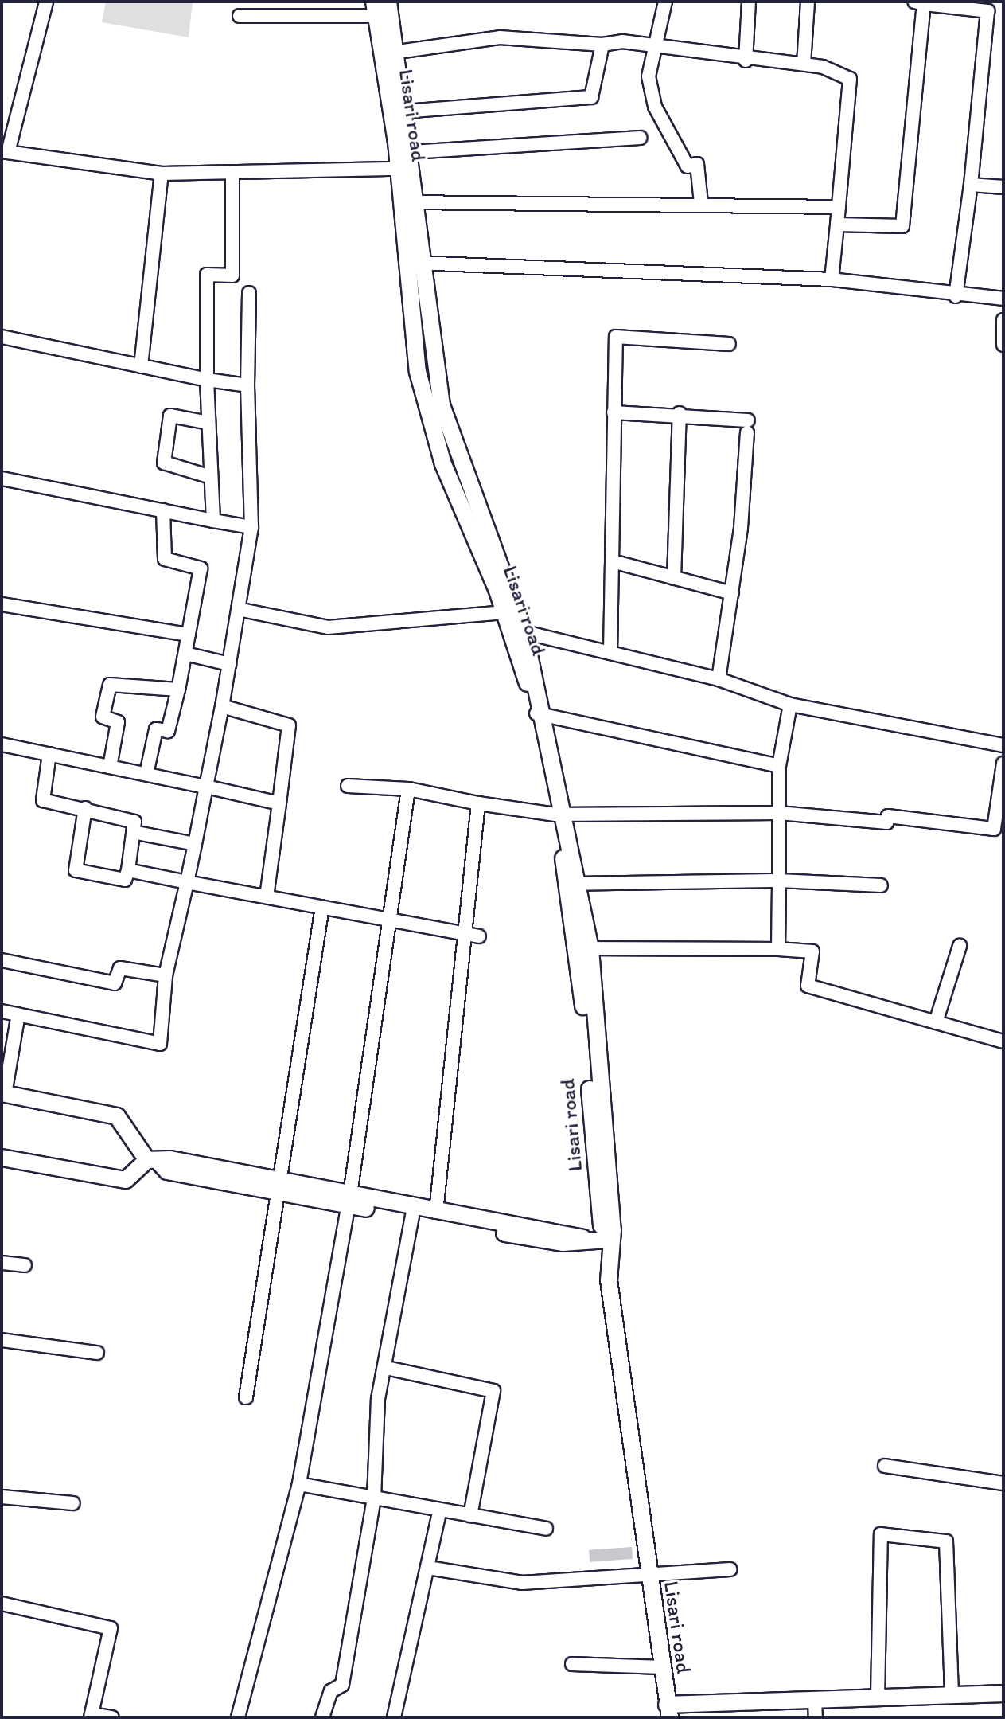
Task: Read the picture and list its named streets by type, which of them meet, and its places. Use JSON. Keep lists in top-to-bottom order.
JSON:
{
  "streets": {
    "street": ["Lisari road"]
  }
}
